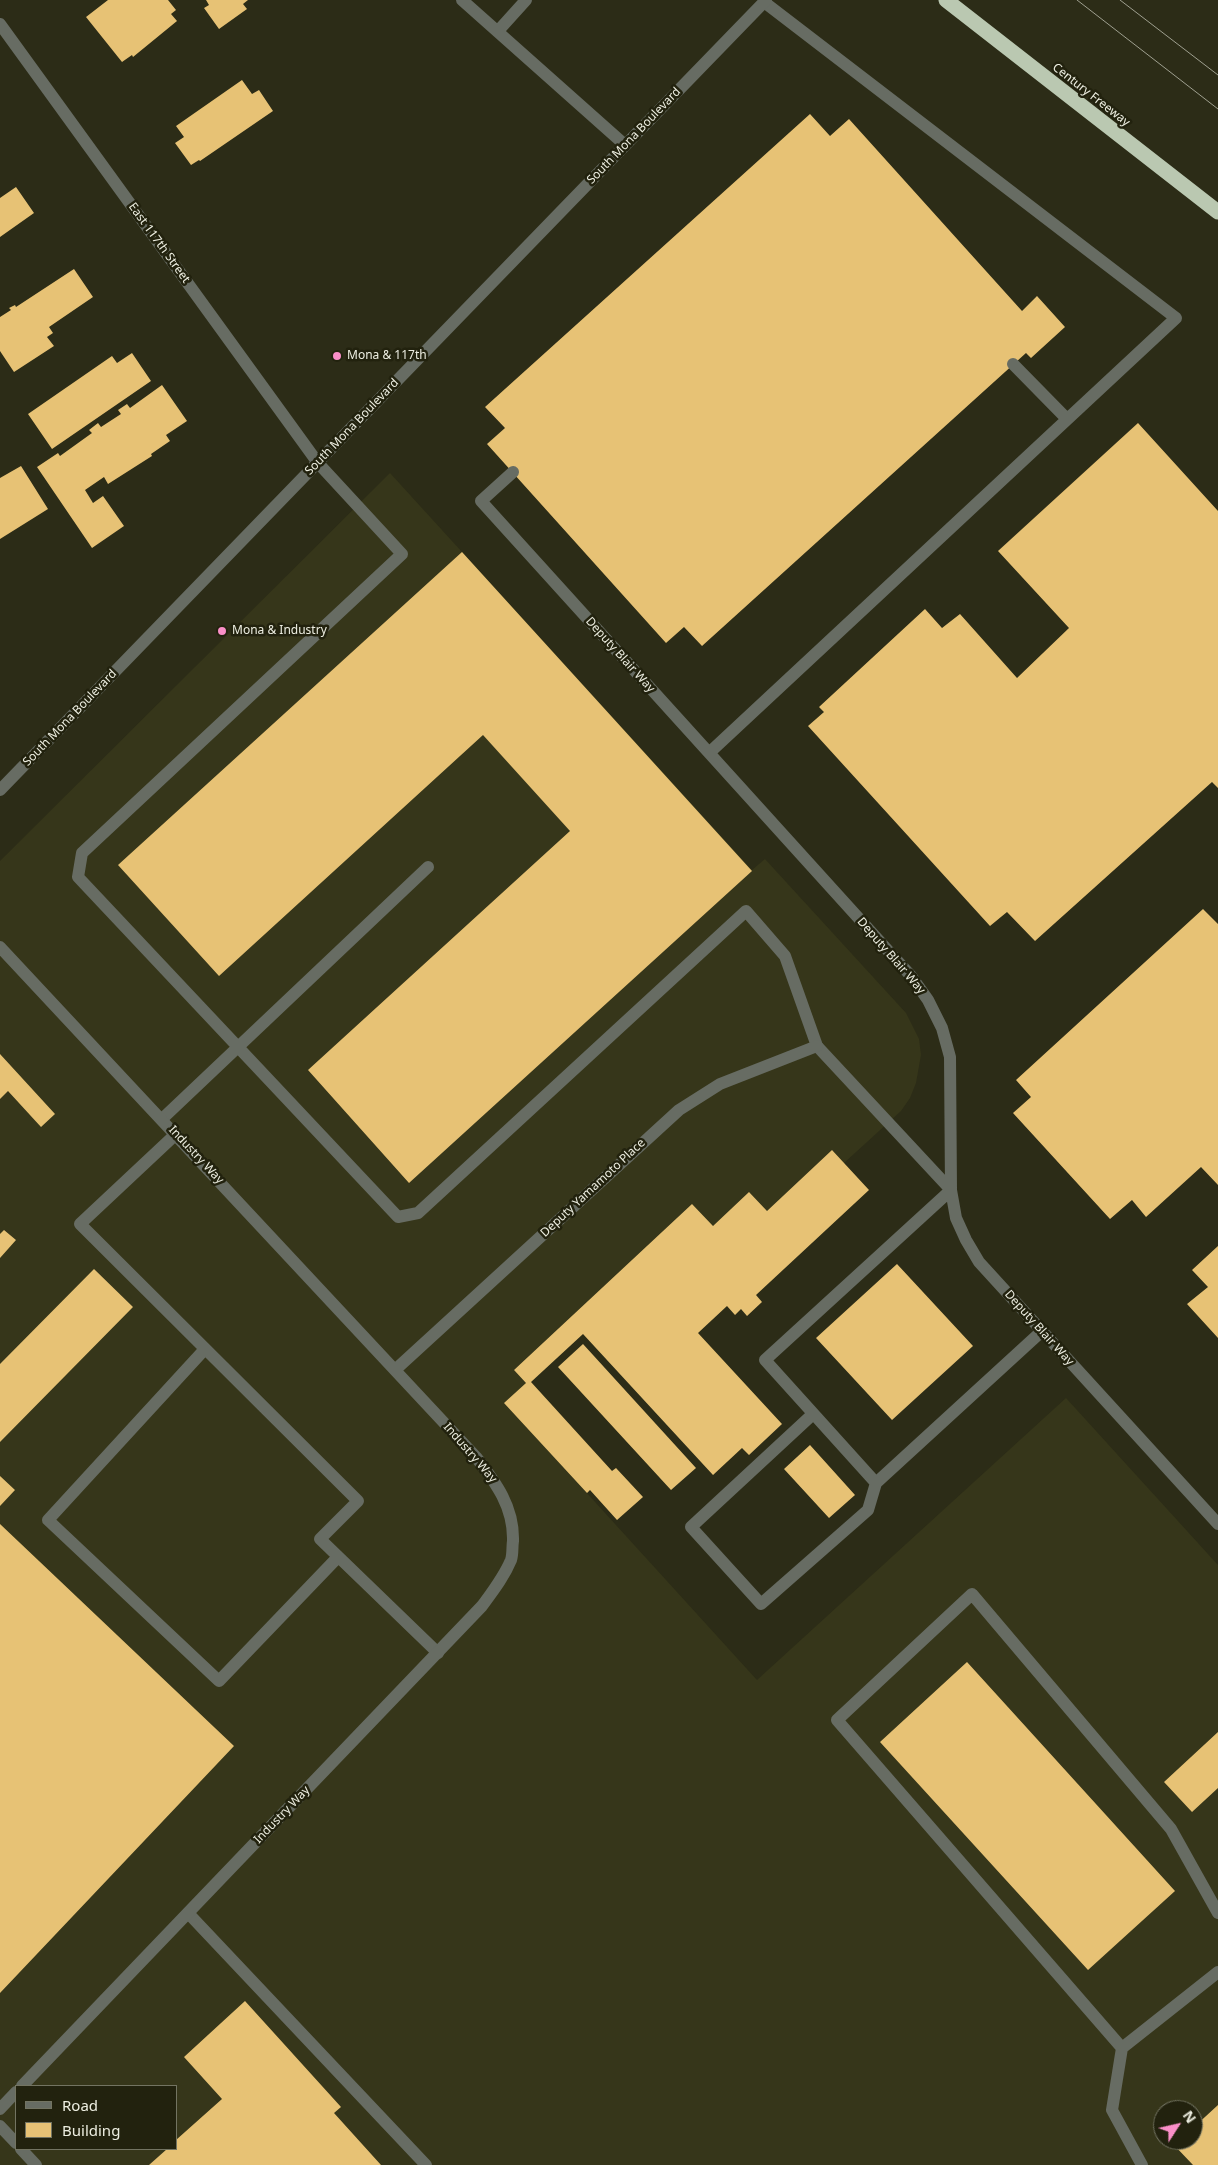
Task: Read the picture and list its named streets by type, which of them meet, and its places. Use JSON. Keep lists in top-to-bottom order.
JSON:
{
  "streets": {
    "highway": ["Century Freeway"],
    "street": [
      "South Mona Boulevard",
      "East 117th Street",
      "Deputy Blair Way",
      "Industry Way",
      "Deputy Yamamoto Place"
    ]
  },
  "crossings": [
    ["South Mona Boulevard", "East 117th Street"],
    ["Industry Way", "Deputy Yamamoto Place"]
  ],
  "places": ["Mona & 117th", "Mona & Industry"],
  "legend": ["Road", "Building"],
  "north": "top right"
}
